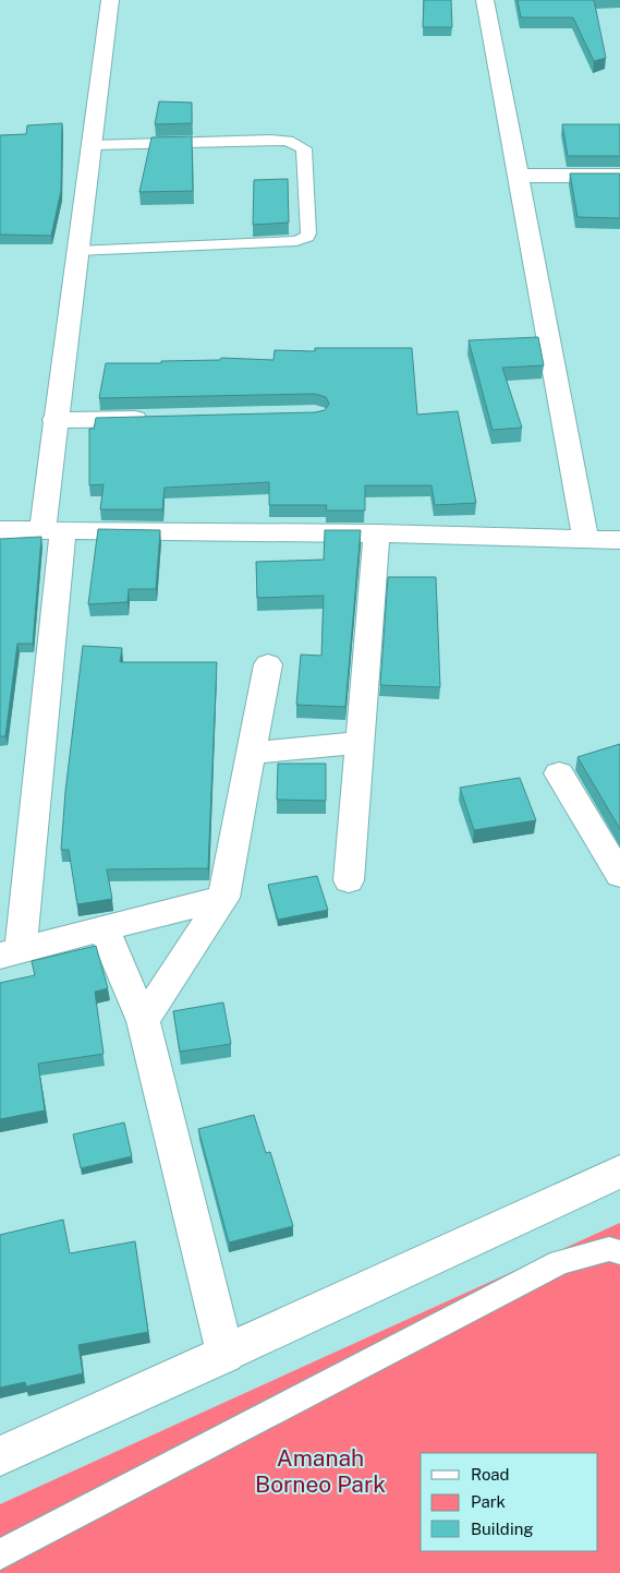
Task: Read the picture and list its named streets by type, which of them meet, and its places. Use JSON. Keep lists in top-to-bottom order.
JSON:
{
  "parks": ["Amanah Borneo Park"],
  "legend": ["Road", "Park", "Building"]
}
